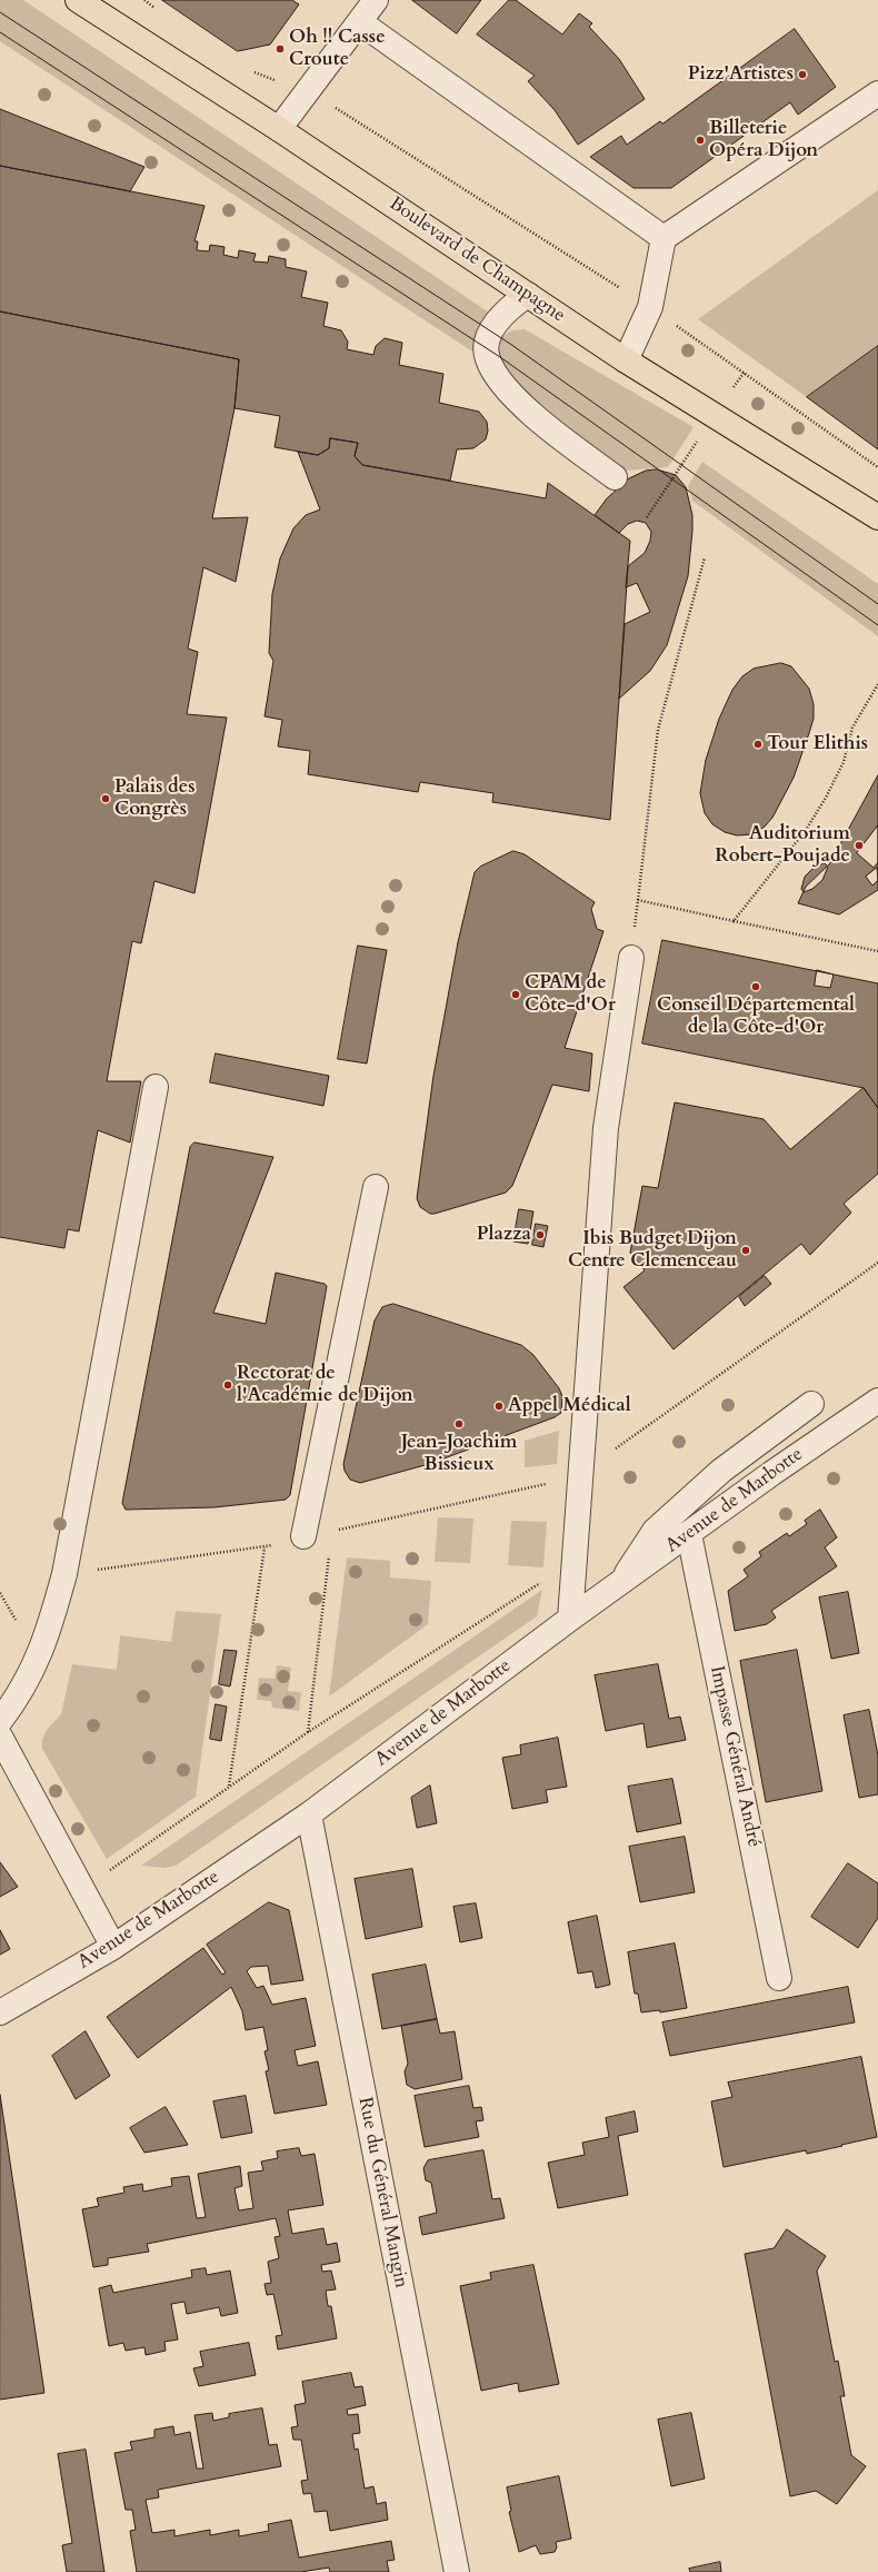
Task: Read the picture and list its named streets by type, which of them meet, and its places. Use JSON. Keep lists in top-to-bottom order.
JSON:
{
  "streets": {
    "main road": ["Boulevard de Champagne"],
    "street": ["Avenue de Marbotte", "Impasse Général André", "Rue du Général Mangin"]
  },
  "crossings": [
    ["Avenue de Marbotte", "Impasse Général André"],
    ["Avenue de Marbotte", "Rue du Général Mangin"]
  ],
  "places": [
    "Oh !! Casse Croute",
    "Pizz'Artistes",
    "Billeterie Opéra Dijon",
    "Tour Elithis",
    "Palais des Congrès",
    "Auditorium Robert-Poujade",
    "Conseil Départemental de la Côte-d'Or",
    "CPAM de Côte-d'Or",
    "Plazza",
    "Ibis Budget Dijon Centre Clemenceau",
    "Rectorat de l'Académie de Dijon",
    "Appel Médical",
    "Jean-Joachim Bissieux"
  ]
}
